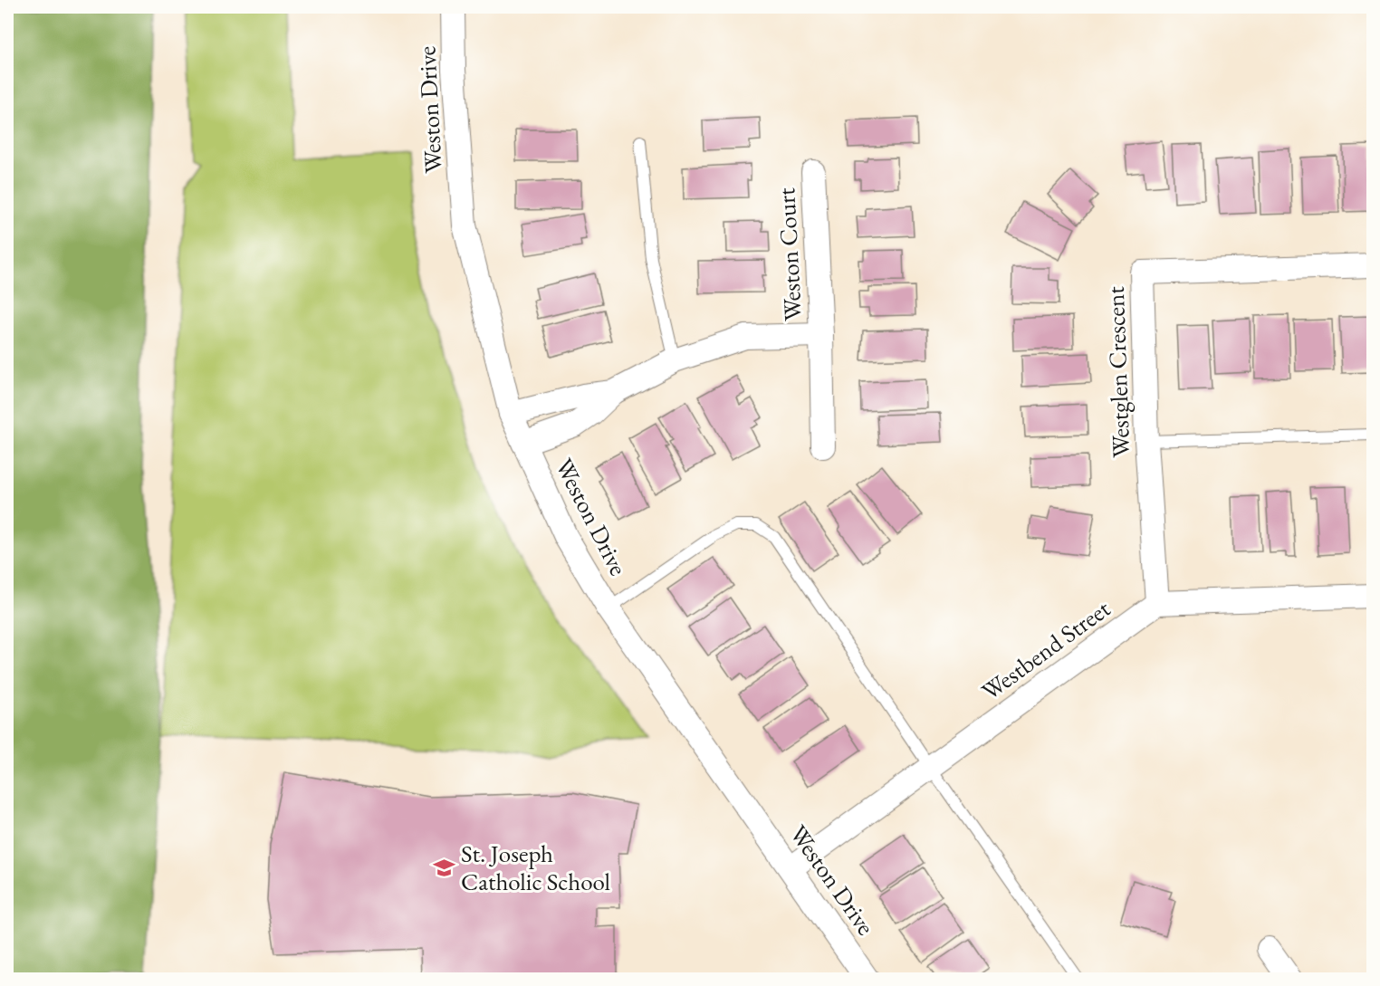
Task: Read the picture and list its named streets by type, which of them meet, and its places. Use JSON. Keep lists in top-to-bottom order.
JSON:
{
  "streets": {
    "street": [
      "Weston Drive",
      "Weston Court",
      "Westglen Crescent",
      "Westbend Street"
    ]
  },
  "crossings": [
    ["Weston Drive", "Weston Court"],
    ["Weston Drive", "Westbend Street"],
    ["Westglen Crescent", "Westbend Street"]
  ],
  "places": {
    "school or university": ["St. Joseph Catholic School"]
  }
}
